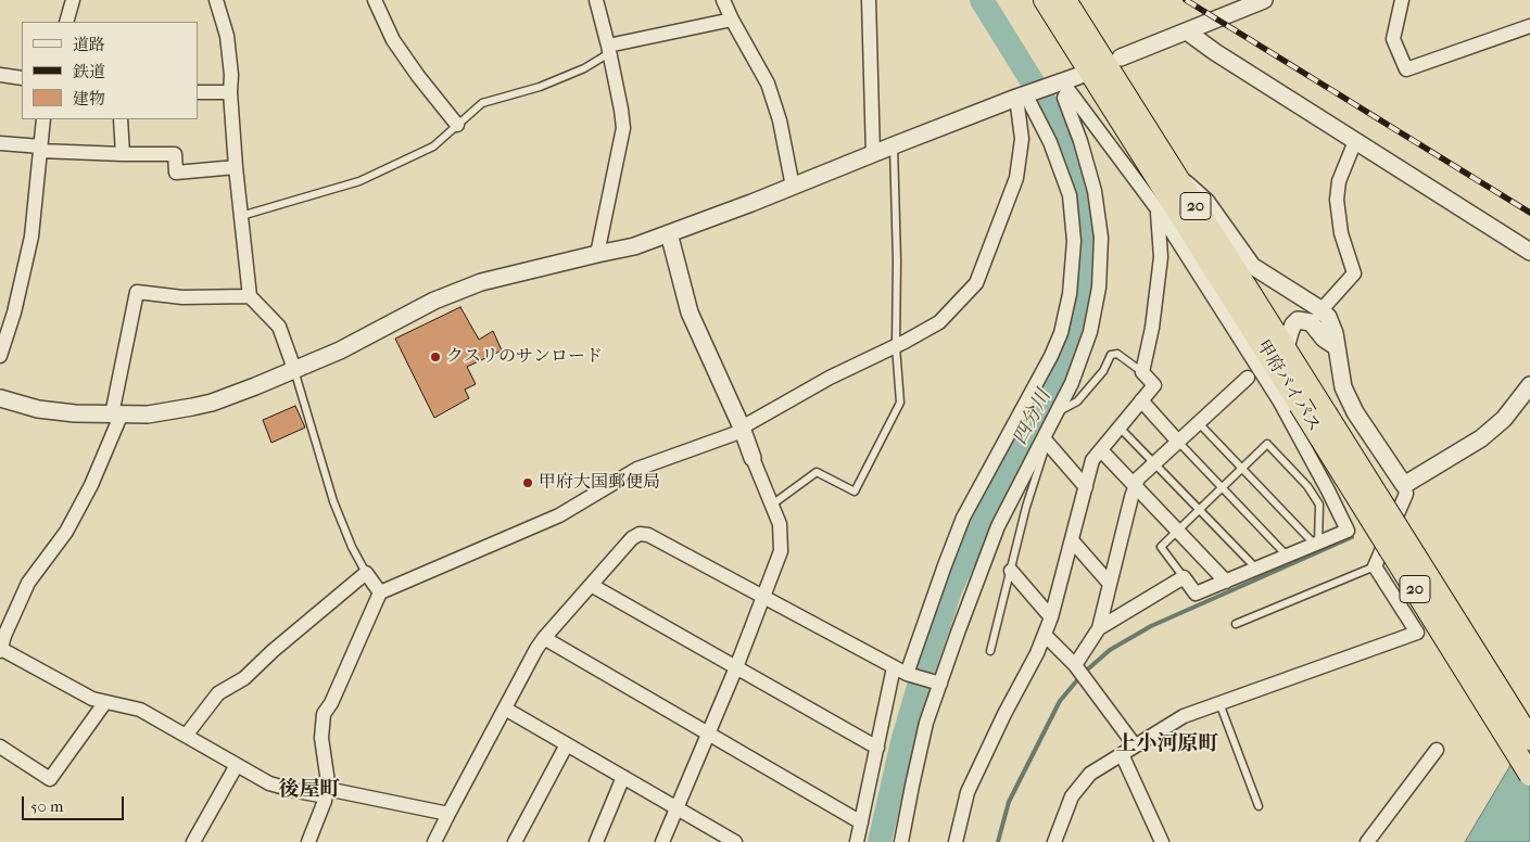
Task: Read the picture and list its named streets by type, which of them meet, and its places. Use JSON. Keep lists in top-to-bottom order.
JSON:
{
  "streets": {
    "highway": ["20", "甲府バイパス"]
  },
  "districts": ["上小河原町", "後屋町"],
  "water": ["四分川"],
  "places": ["クスリのサンロード", "甲府大国郵便局"],
  "legend": ["道路", "鉄道", "建物"],
  "scale_bar": "50 m"
}
